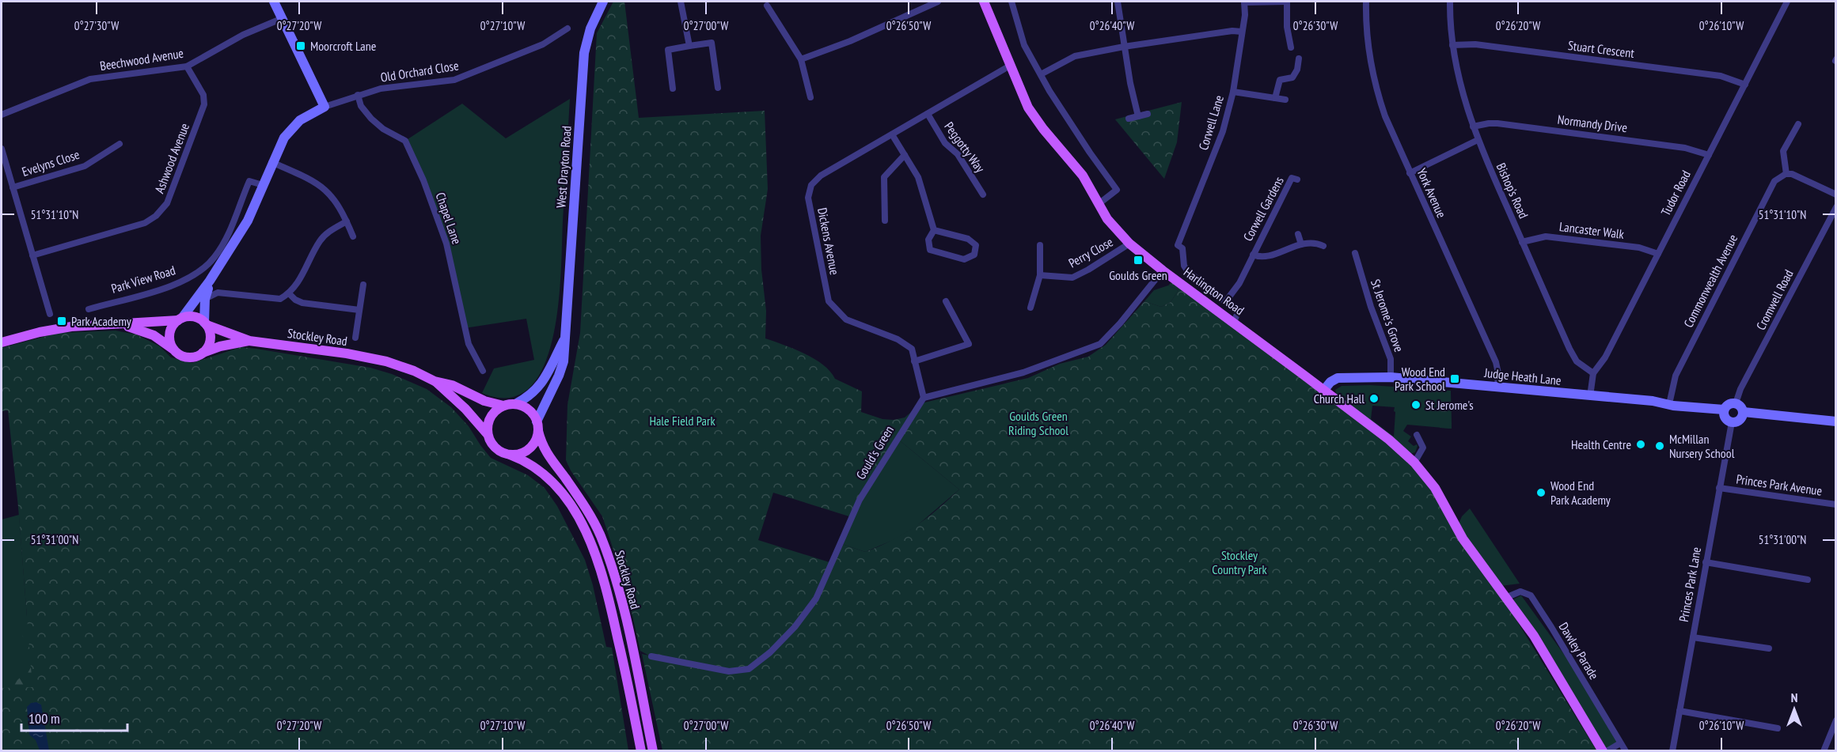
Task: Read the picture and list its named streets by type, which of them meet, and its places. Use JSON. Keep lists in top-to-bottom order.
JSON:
{
  "streets": {
    "main road": ["Harlington Road", "Stockley Road"],
    "street": [
      "Stuart Crescent",
      "Beechwood Avenue",
      "Old Orchard Close",
      "Corwell Lane",
      "Normandy Drive",
      "Peggotty Way",
      "Ashwood Avenue",
      "Evelyns Close",
      "West Drayton Road",
      "Bishop's Road",
      "York Avenue",
      "Tudor Road",
      "Corwell Gardens",
      "Chapel Lane",
      "Lancaster Walk",
      "Dickens Avenue",
      "Perry Close",
      "Park View Road",
      "Commonwealth Avenue",
      "Cromwell Road",
      "St Jerome's Grove",
      "Judge Heath Lane",
      "Gould's Green",
      "Princes Park Avenue",
      "Princes Park Lane",
      "Dawley Parade"
    ]
  },
  "crossings": [
    ["Stuart Crescent", "Bishop's Road"],
    ["Stuart Crescent", "Tudor Road"],
    ["Beechwood Avenue", "Ashwood Avenue"],
    ["Old Orchard Close", "Chapel Lane"],
    ["Corwell Lane", "Corwell Gardens"],
    ["Normandy Drive", "Bishop's Road"],
    ["Normandy Drive", "Tudor Road"],
    ["Peggotty Way", "Dickens Avenue"],
    ["West Drayton Road", "Stockley Road"],
    ["Bishop's Road", "Tudor Road"],
    ["Bishop's Road", "Lancaster Walk"],
    ["York Avenue", "Judge Heath Lane"],
    ["Tudor Road", "Lancaster Walk"],
    ["Tudor Road", "Judge Heath Lane"],
    ["Dickens Avenue", "Harlington Road"],
    ["Dickens Avenue", "Gould's Green"],
    ["Perry Close", "Harlington Road"],
    ["Commonwealth Avenue", "Judge Heath Lane"],
    ["Harlington Road", "Judge Heath Lane"],
    ["Harlington Road", "Dawley Parade"],
    ["Cromwell Road", "Judge Heath Lane"],
    ["Cromwell Road", "Princes Park Lane"],
    ["St Jerome's Grove", "Judge Heath Lane"],
    ["Judge Heath Lane", "Princes Park Lane"],
    ["Princes Park Avenue", "Princes Park Lane"]
  ],
  "parks": ["Goulds Green Riding School", "Hale Field Park", "Stockley Country Park"],
  "places": {
    "transit": [
      "Moorcroft Lane",
      "Goulds Green",
      "Park Academy",
      "Wood End Park School"
    ],
    "other": [
      "Church Hall",
      "St Jerome's",
      "Health Centre",
      "McMillan Nursery School",
      "Wood End Park Academy"
    ]
  },
  "scale_bar": "100 m",
  "north": "top",
  "coordinates": [
    "0°27'30\"W",
    "0°27'20\"W",
    "0°27'10\"W",
    "0°27'00\"W",
    "0°26'50\"W",
    "0°26'40\"W",
    "0°26'30\"W",
    "0°26'20\"W",
    "0°26'10\"W",
    "51°31'10\"N",
    "51°31'00\"N"
  ]
}
